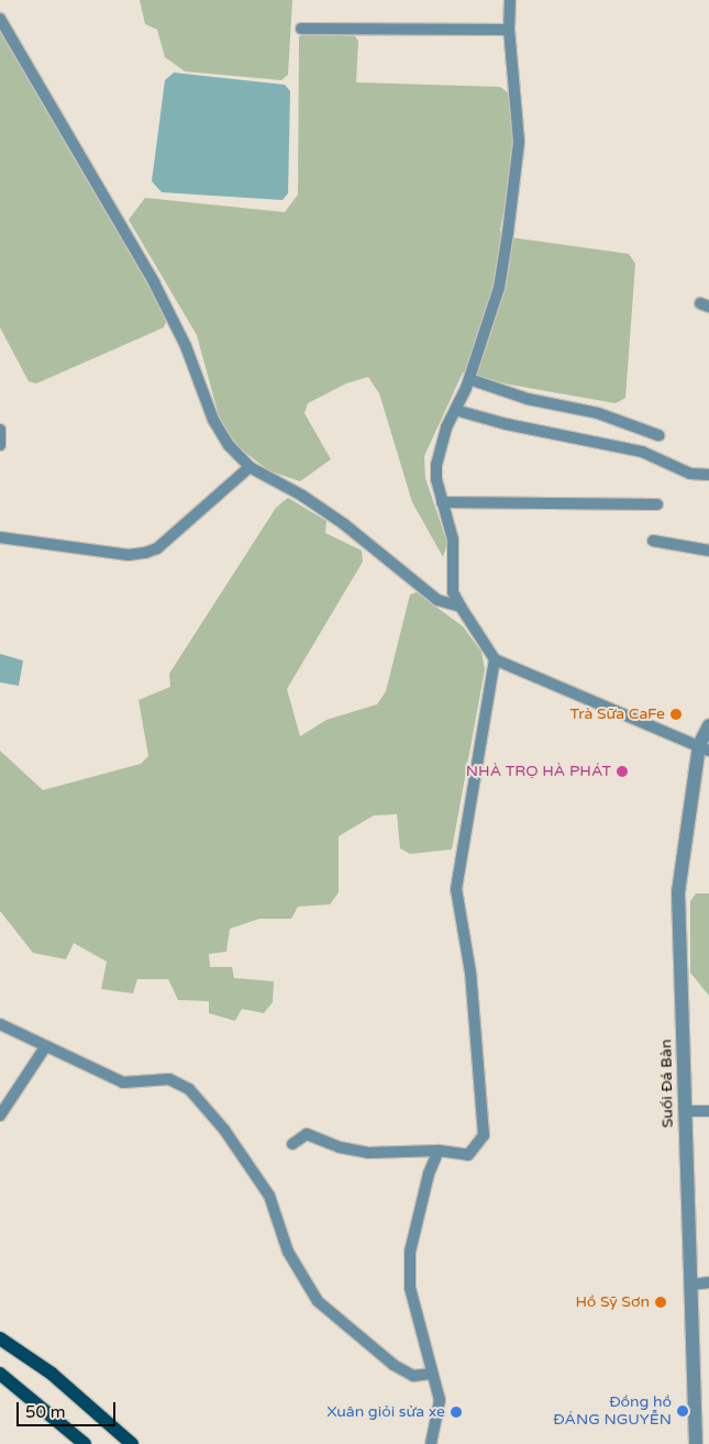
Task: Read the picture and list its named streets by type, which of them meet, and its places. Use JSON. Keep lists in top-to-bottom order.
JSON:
{
  "streets": {
    "street": ["Suối Đá Bàn"]
  },
  "places": [
    "Trà Sữa CaFe",
    "NHÀ TRỌ HÀ PHÁT",
    "Hồ Sỹ Sơn",
    "Đồng hồ ĐÁNG NGUYỄN",
    "Xuân giỏi sửa xe"
  ],
  "scale_bar": "50 m"
}
